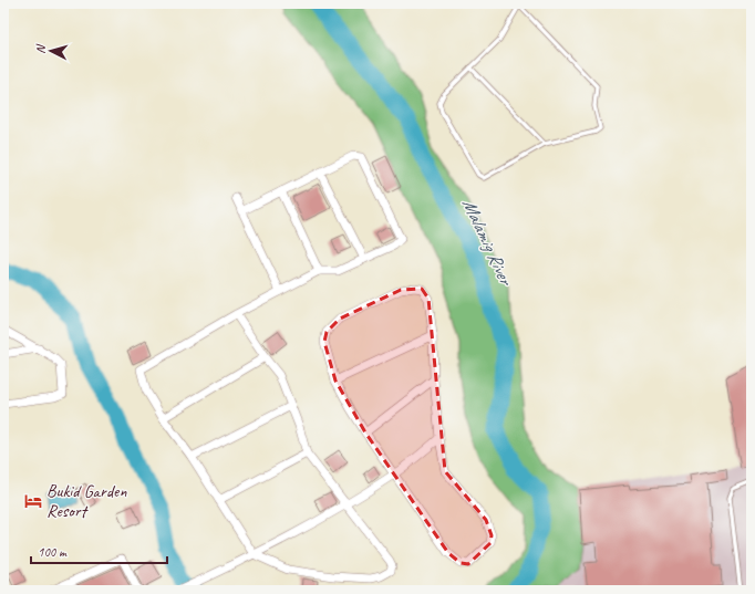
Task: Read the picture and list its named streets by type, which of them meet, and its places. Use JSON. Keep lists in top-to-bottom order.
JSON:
{
  "water": ["Malamig River"],
  "places": {
    "hotel": ["Bukid Garden Resort"]
  },
  "scale_bar": "100 m",
  "north": "left"
}
